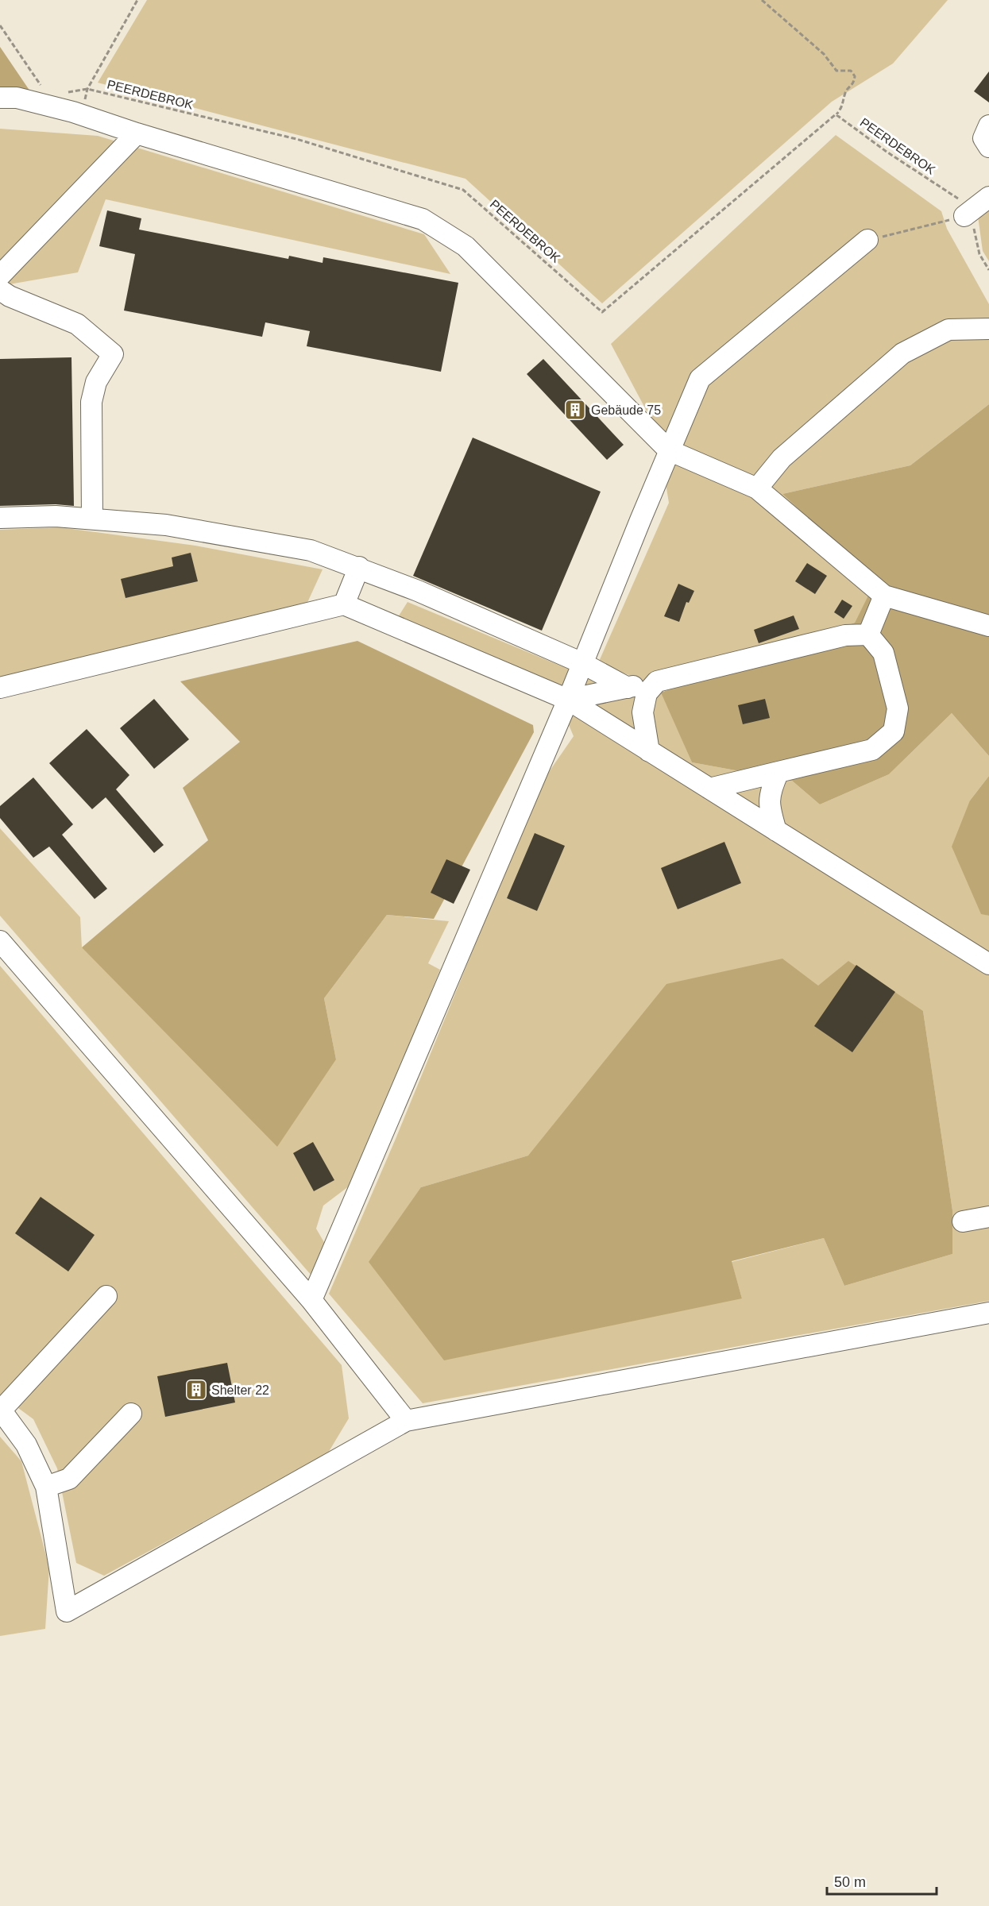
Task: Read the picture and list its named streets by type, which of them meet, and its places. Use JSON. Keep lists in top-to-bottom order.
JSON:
{
  "streets": {
    "path": ["PEERDEBROK"]
  },
  "places": {
    "building": ["Gebäude 75", "Shelter 22"]
  },
  "scale_bar": "50 m"
}
